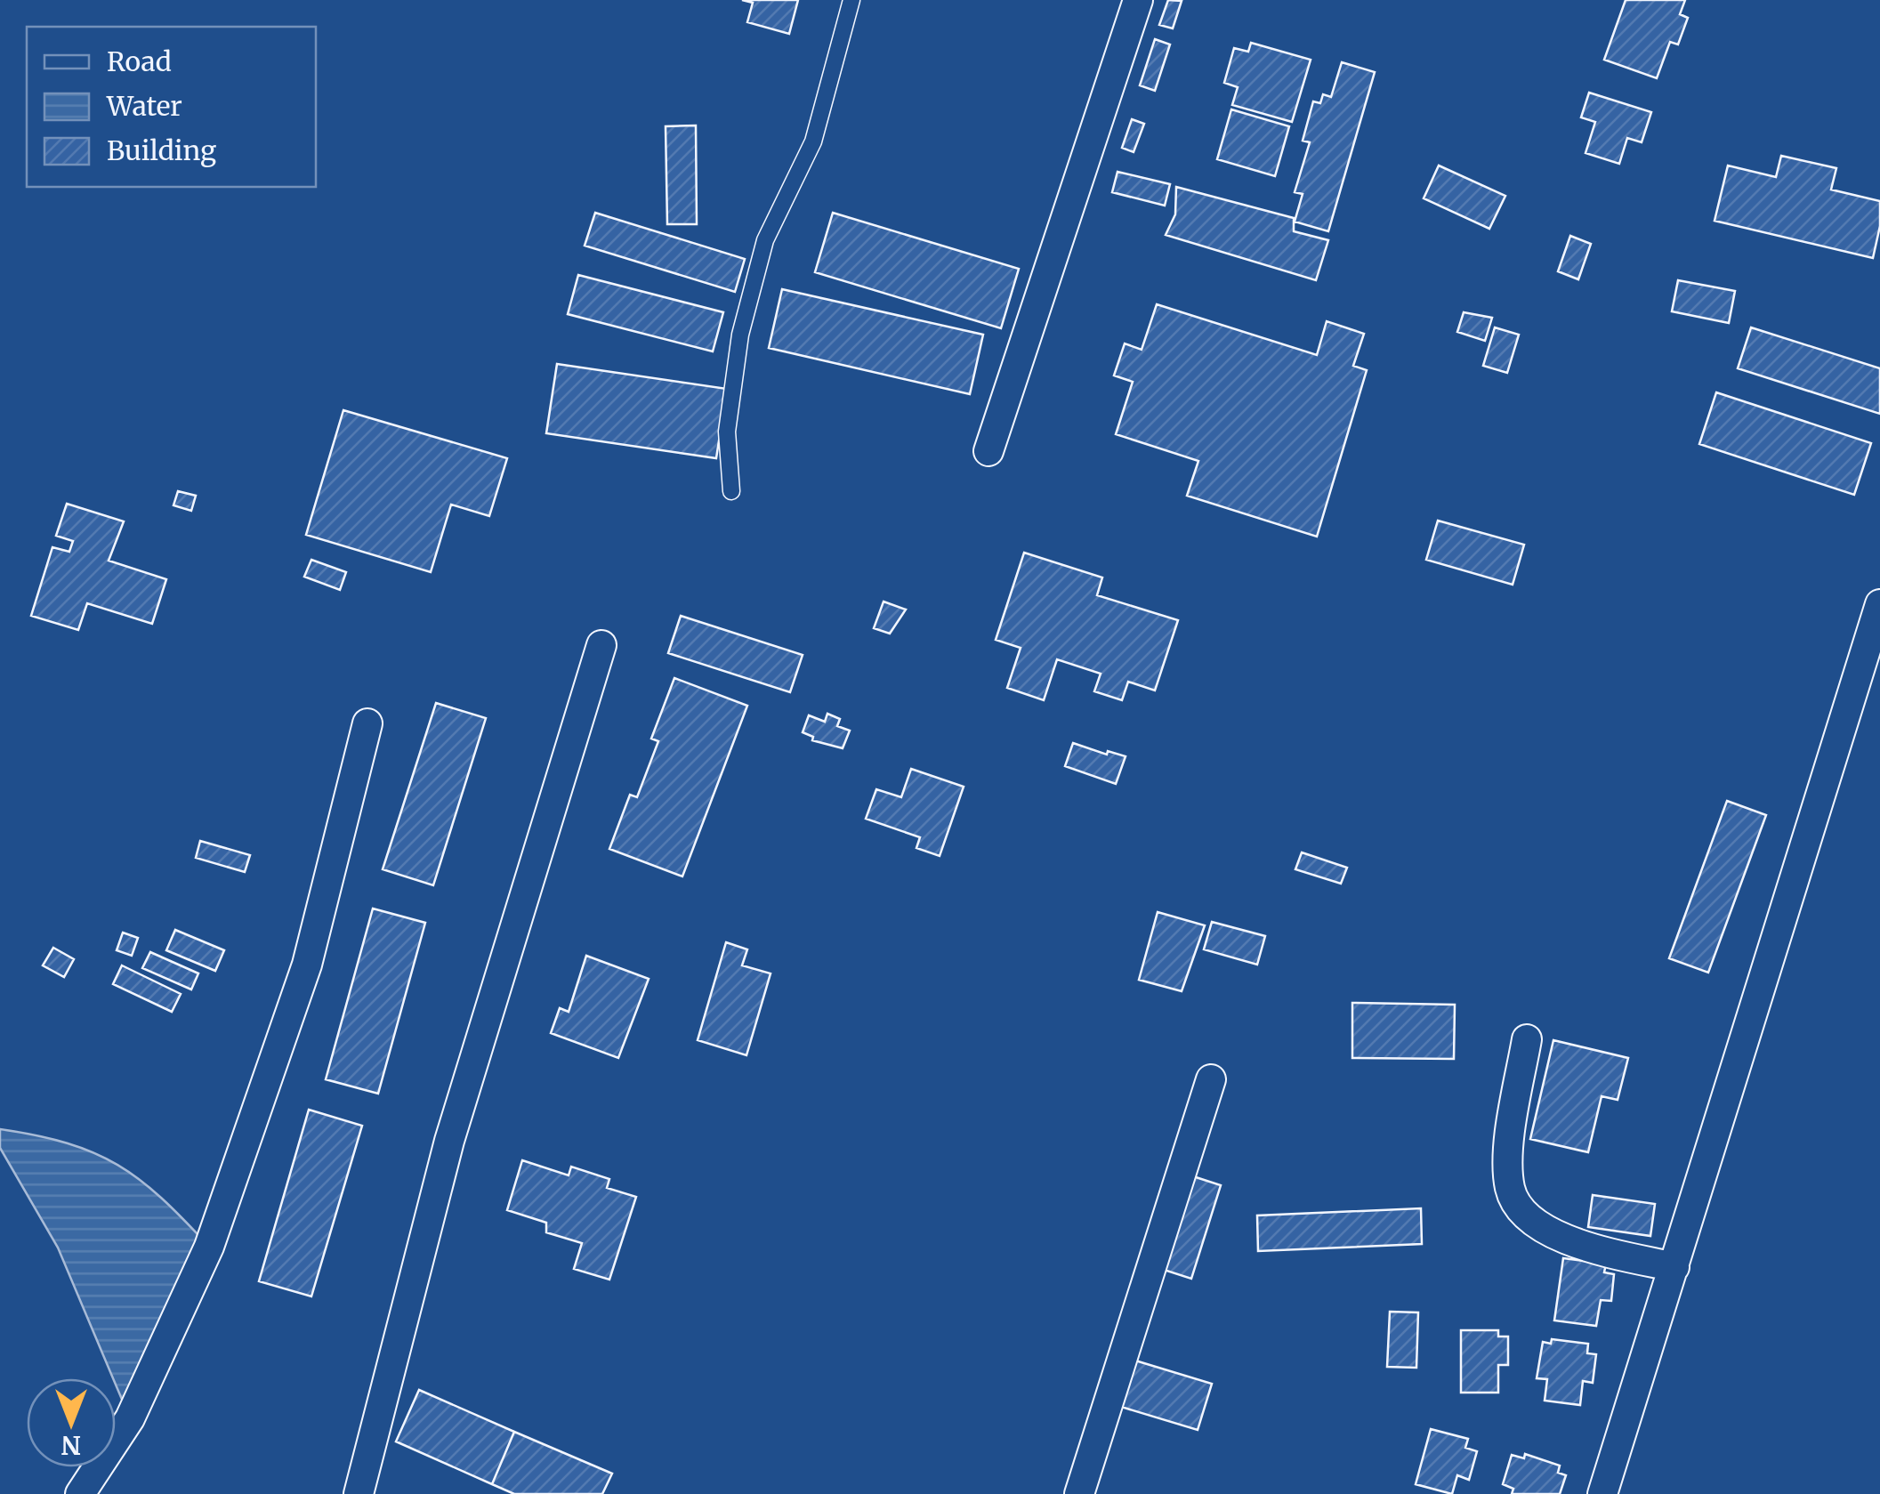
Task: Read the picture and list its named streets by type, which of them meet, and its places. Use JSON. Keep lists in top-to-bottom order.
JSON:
{
  "legend": ["Road", "Water", "Building"],
  "north": "bottom"
}
